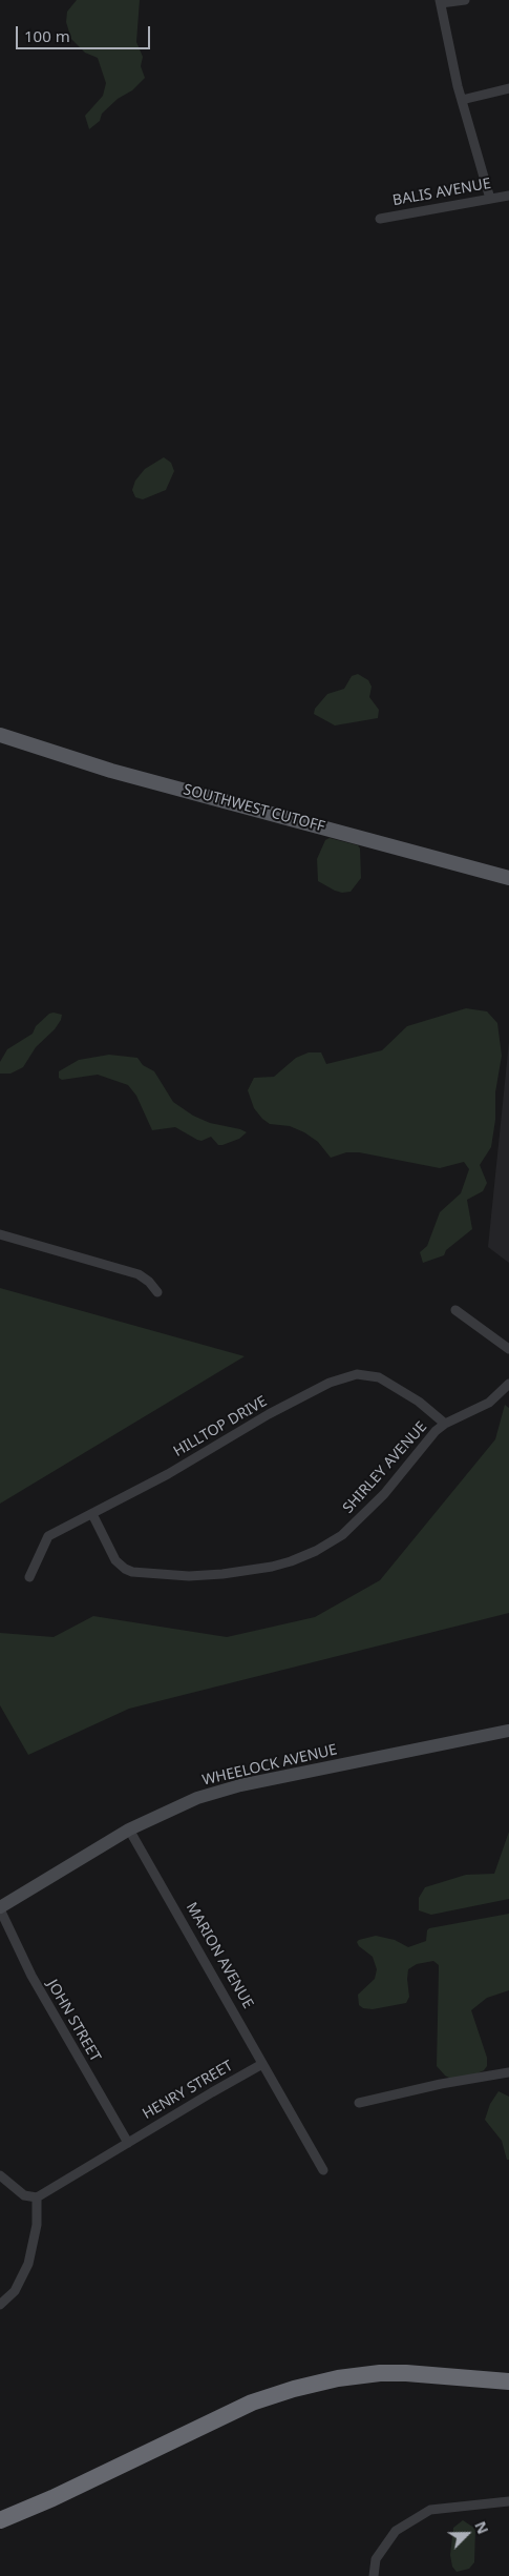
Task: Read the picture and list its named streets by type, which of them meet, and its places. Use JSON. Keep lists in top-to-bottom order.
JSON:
{
  "streets": {
    "main road": ["SOUTHWEST CUTOFF"],
    "street": [
      "BALIS AVENUE",
      "HILLTOP DRIVE",
      "SHIRLEY AVENUE",
      "WHEELOCK AVENUE",
      "MARION AVENUE",
      "JOHN STREET",
      "HENRY STREET"
    ]
  },
  "crossings": [
    ["HILLTOP DRIVE", "SHIRLEY AVENUE"],
    ["WHEELOCK AVENUE", "MARION AVENUE"],
    ["WHEELOCK AVENUE", "JOHN STREET"],
    ["MARION AVENUE", "HENRY STREET"],
    ["JOHN STREET", "HENRY STREET"]
  ],
  "scale_bar": "100 m",
  "north": "top right"
}
